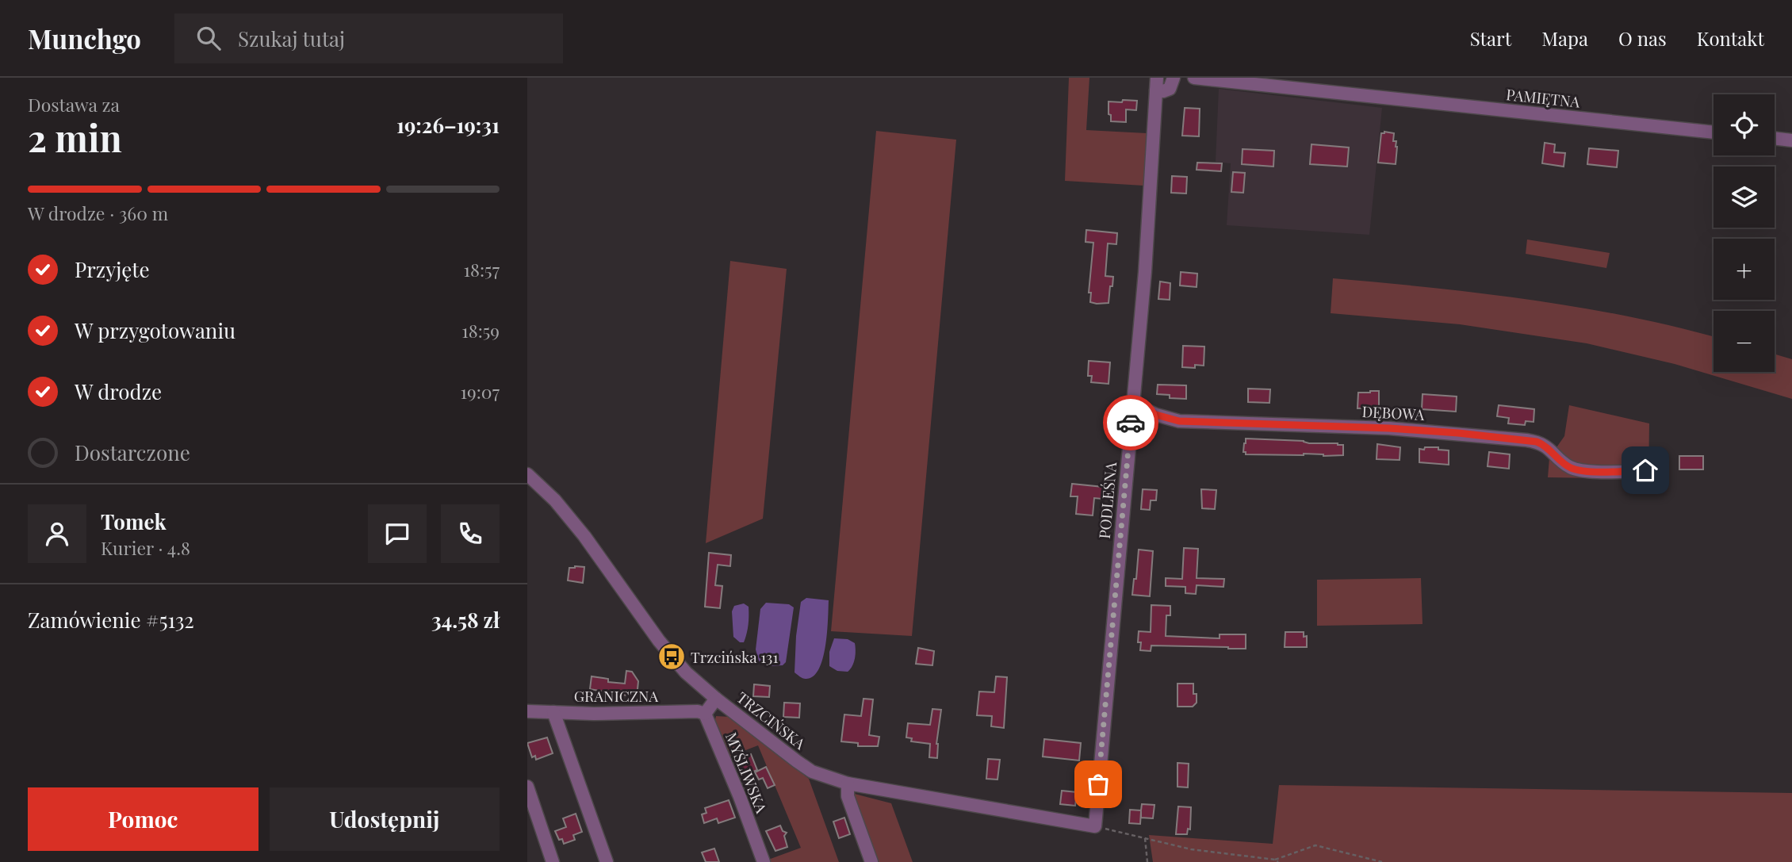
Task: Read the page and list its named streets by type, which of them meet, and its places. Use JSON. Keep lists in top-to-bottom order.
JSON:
{
  "streets": {
    "street": [
      "PAMIĘTNA",
      "DĘBOWA",
      "PODLEŚNA",
      "GRANICZNA",
      "TRZCIŃSKA",
      "MYŚLIWSKA"
    ]
  },
  "crossings": [
    ["DĘBOWA", "PODLEŚNA"],
    ["PODLEŚNA", "TRZCIŃSKA"],
    ["GRANICZNA", "MYŚLIWSKA"]
  ],
  "places": {
    "bus stop": ["Trzcińska 131"]
  },
  "page": {
    "header": "Munchgo",
    "search": "Szukaj tutaj",
    "nav": [
      "Start",
      "Mapa",
      "O nas",
      "Kontakt"
    ],
    "heading": ["2 min", "Dostawa za", "19:26–19:31"],
    "panel": [
      "Tomek",
      "Kurier · 4.8",
      "Zamówienie #5132",
      "34.58 zł"
    ],
    "map_buttons": ["+", "−"],
    "bar": "W drodze · 360 m",
    "list": [
      ["Przyjęte", "18:57"],
      ["W przygotowaniu", "18:59"],
      ["W drodze", "19:07"],
      "Dostarczone"
    ],
    "buttons": ["Pomoc", "Udostępnij"]
  }
}
